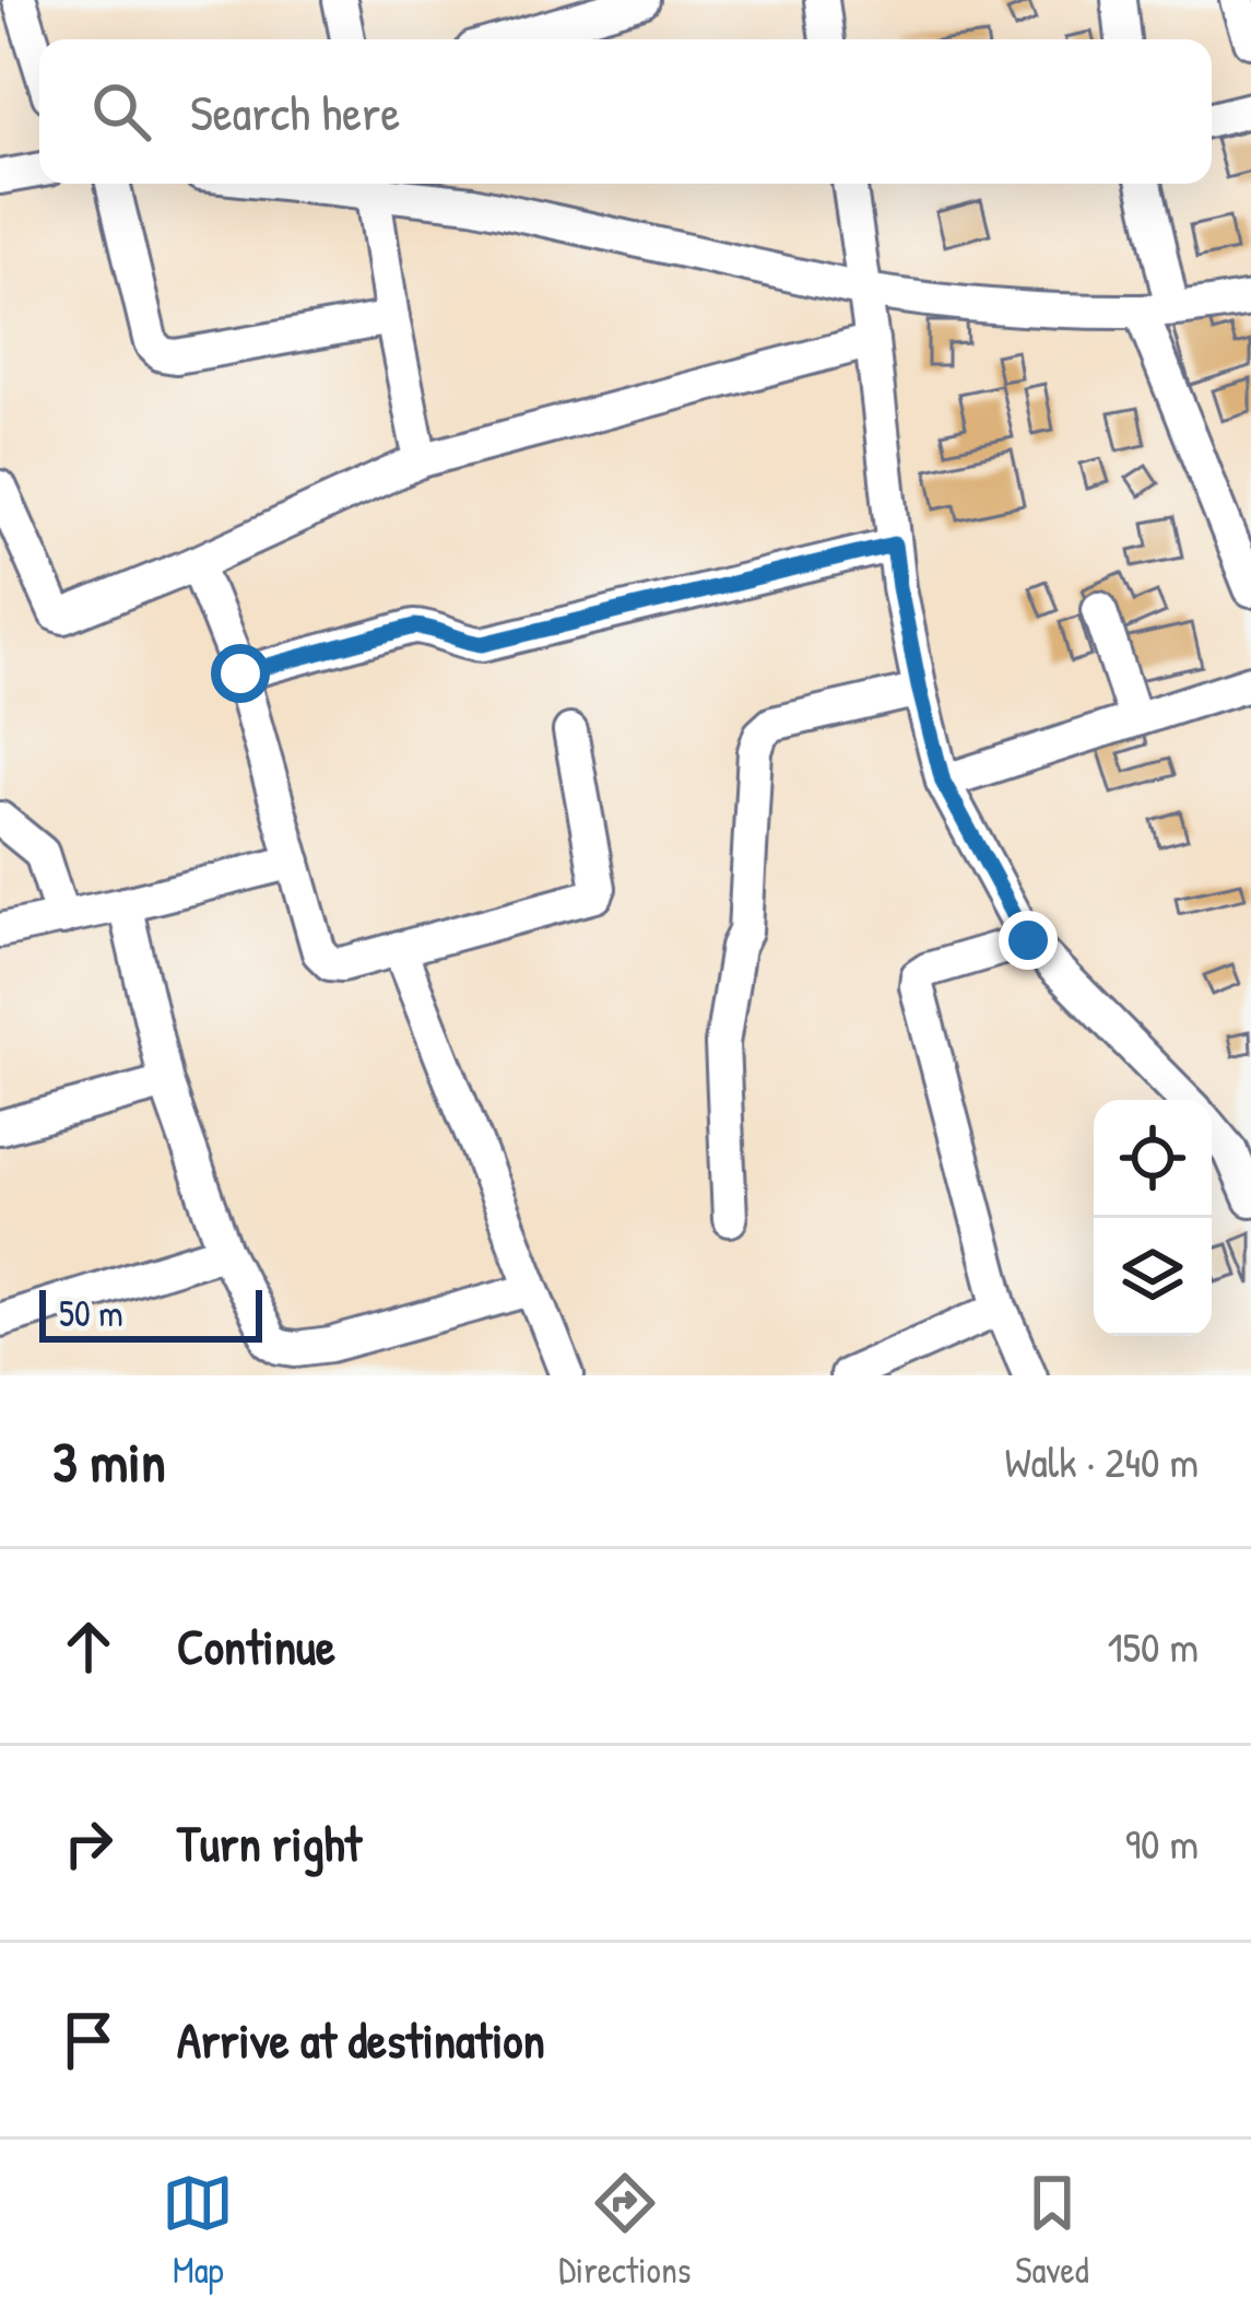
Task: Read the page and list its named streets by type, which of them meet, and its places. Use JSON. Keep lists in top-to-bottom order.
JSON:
{
  "scale_bar": "50 m",
  "page": {
    "search": "Search here",
    "scale": "50 m",
    "heading": ["3 min", "Walk · 240 m"],
    "list": [
      ["Continue", "150 m"],
      ["Turn right", "90 m"],
      "Arrive at destination"
    ],
    "nav": ["Map", "Directions", "Saved"]
  }
}
